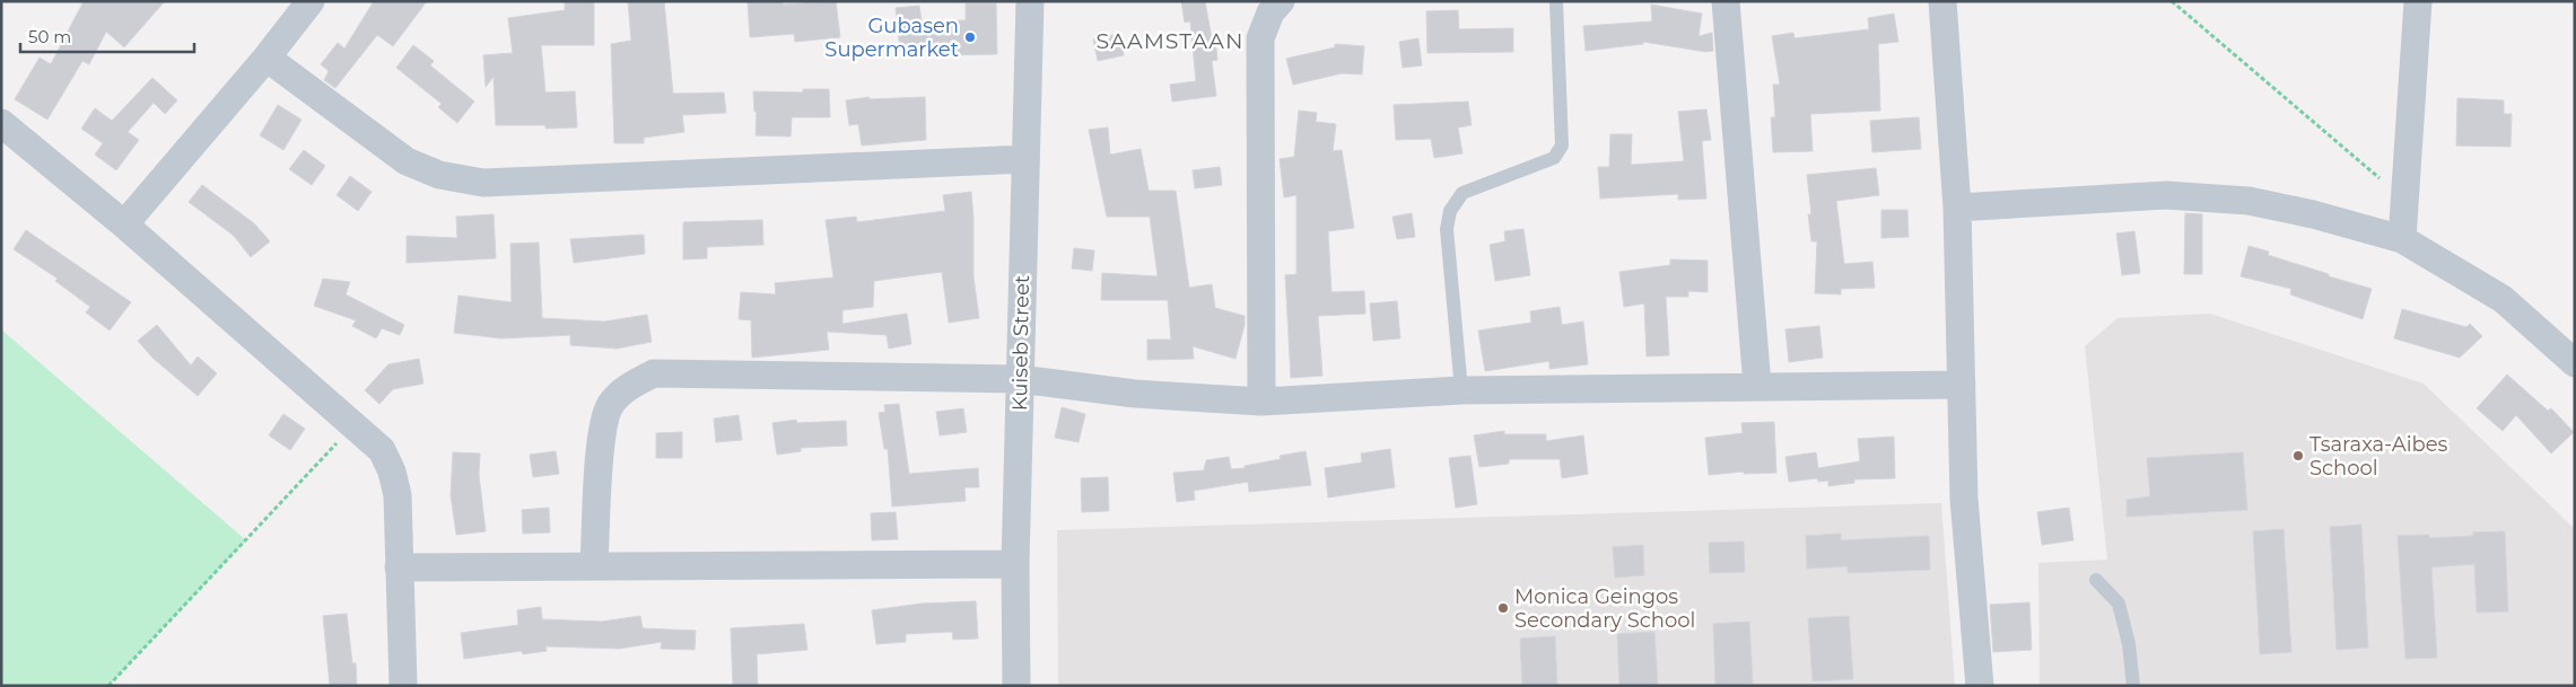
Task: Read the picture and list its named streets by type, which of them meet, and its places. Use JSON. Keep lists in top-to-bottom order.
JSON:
{
  "streets": {
    "street": ["Kuiseb Street"]
  },
  "districts": ["SAAMSTAAN"],
  "places": ["Gubasen Supermarket", "Tsaraxa-Aibes School", "Monica Geingos Secondary School"],
  "scale_bar": "50 m"
}
